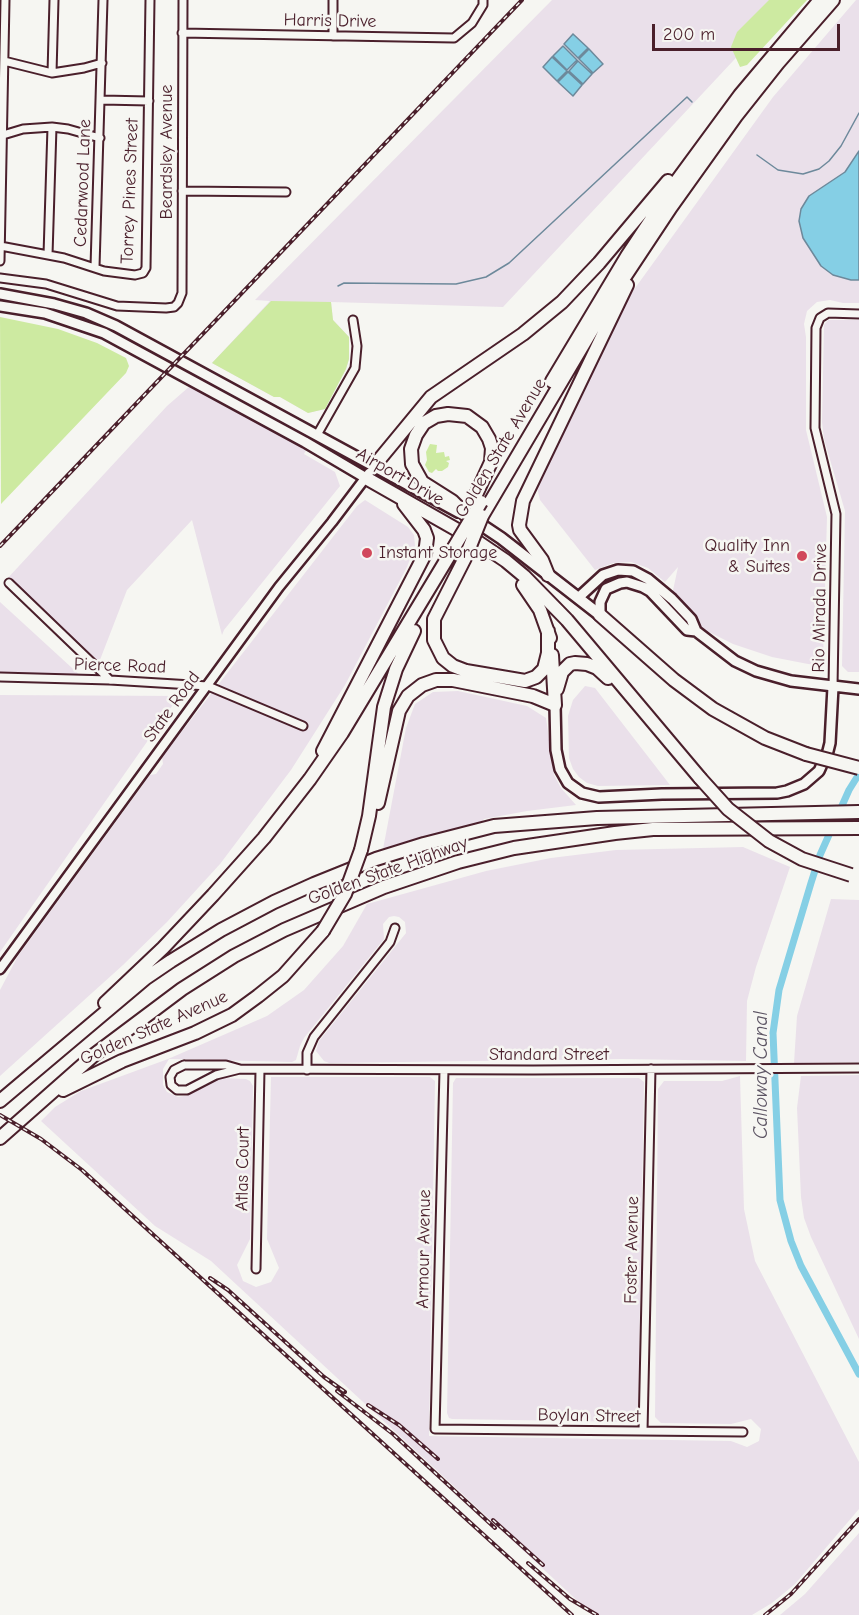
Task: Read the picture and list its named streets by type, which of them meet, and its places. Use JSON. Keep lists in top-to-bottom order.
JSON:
{
  "streets": {
    "highway": ["Golden State Avenue", "Airport Drive", "Golden State Highway"],
    "street": [
      "Harris Drive",
      "Beardsley Avenue",
      "Cedarwood Lane",
      "Torrey Pines Street",
      "Rio Mirada Drive",
      "Pierce Road",
      "State Road",
      "Standard Street",
      "Atlas Court",
      "Armour Avenue",
      "Foster Avenue",
      "Boylan Street"
    ]
  },
  "crossings": [
    ["Harris Drive", "Beardsley Avenue"],
    ["Cedarwood Lane", "Torrey Pines Street"],
    ["Golden State Avenue", "Golden State Highway"],
    ["Airport Drive", "State Road"],
    ["Pierce Road", "State Road"],
    ["Standard Street", "Atlas Court"],
    ["Standard Street", "Armour Avenue"],
    ["Standard Street", "Foster Avenue"],
    ["Armour Avenue", "Boylan Street"],
    ["Foster Avenue", "Boylan Street"]
  ],
  "water": ["Calloway Canal"],
  "places": ["Instant Storage", "Quality Inn & Suites"],
  "scale_bar": "200 m"
}
